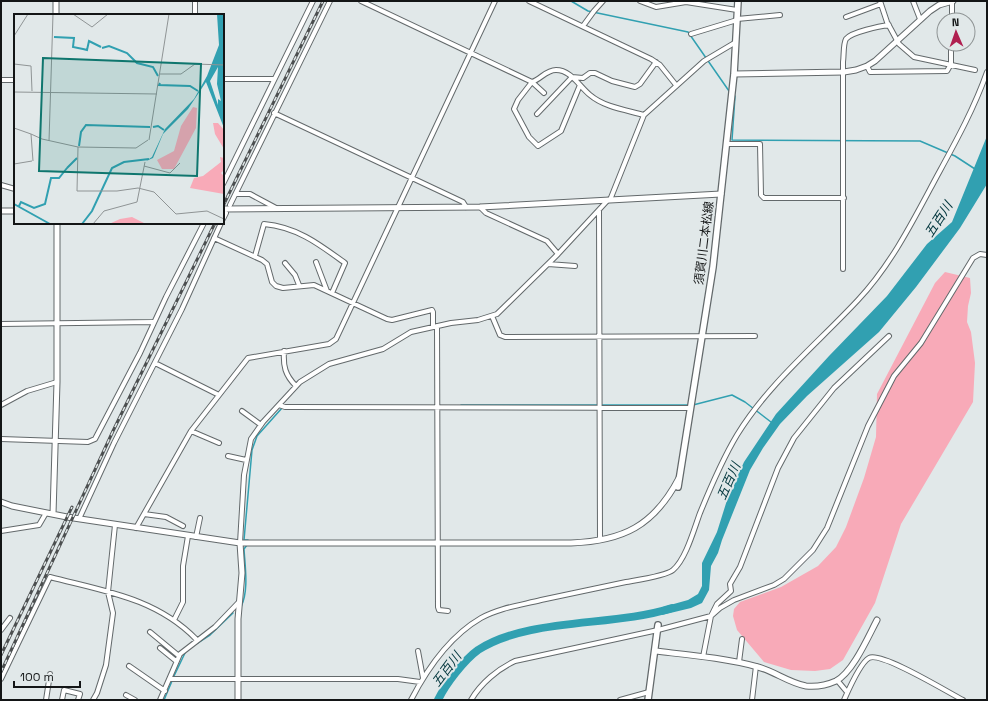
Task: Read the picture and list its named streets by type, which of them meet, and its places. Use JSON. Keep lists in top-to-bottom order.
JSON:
{
  "streets": {
    "main road": ["須賀川二本松線"]
  },
  "water": ["五百川"],
  "scale_bar": "100 m",
  "north": "top"
}
